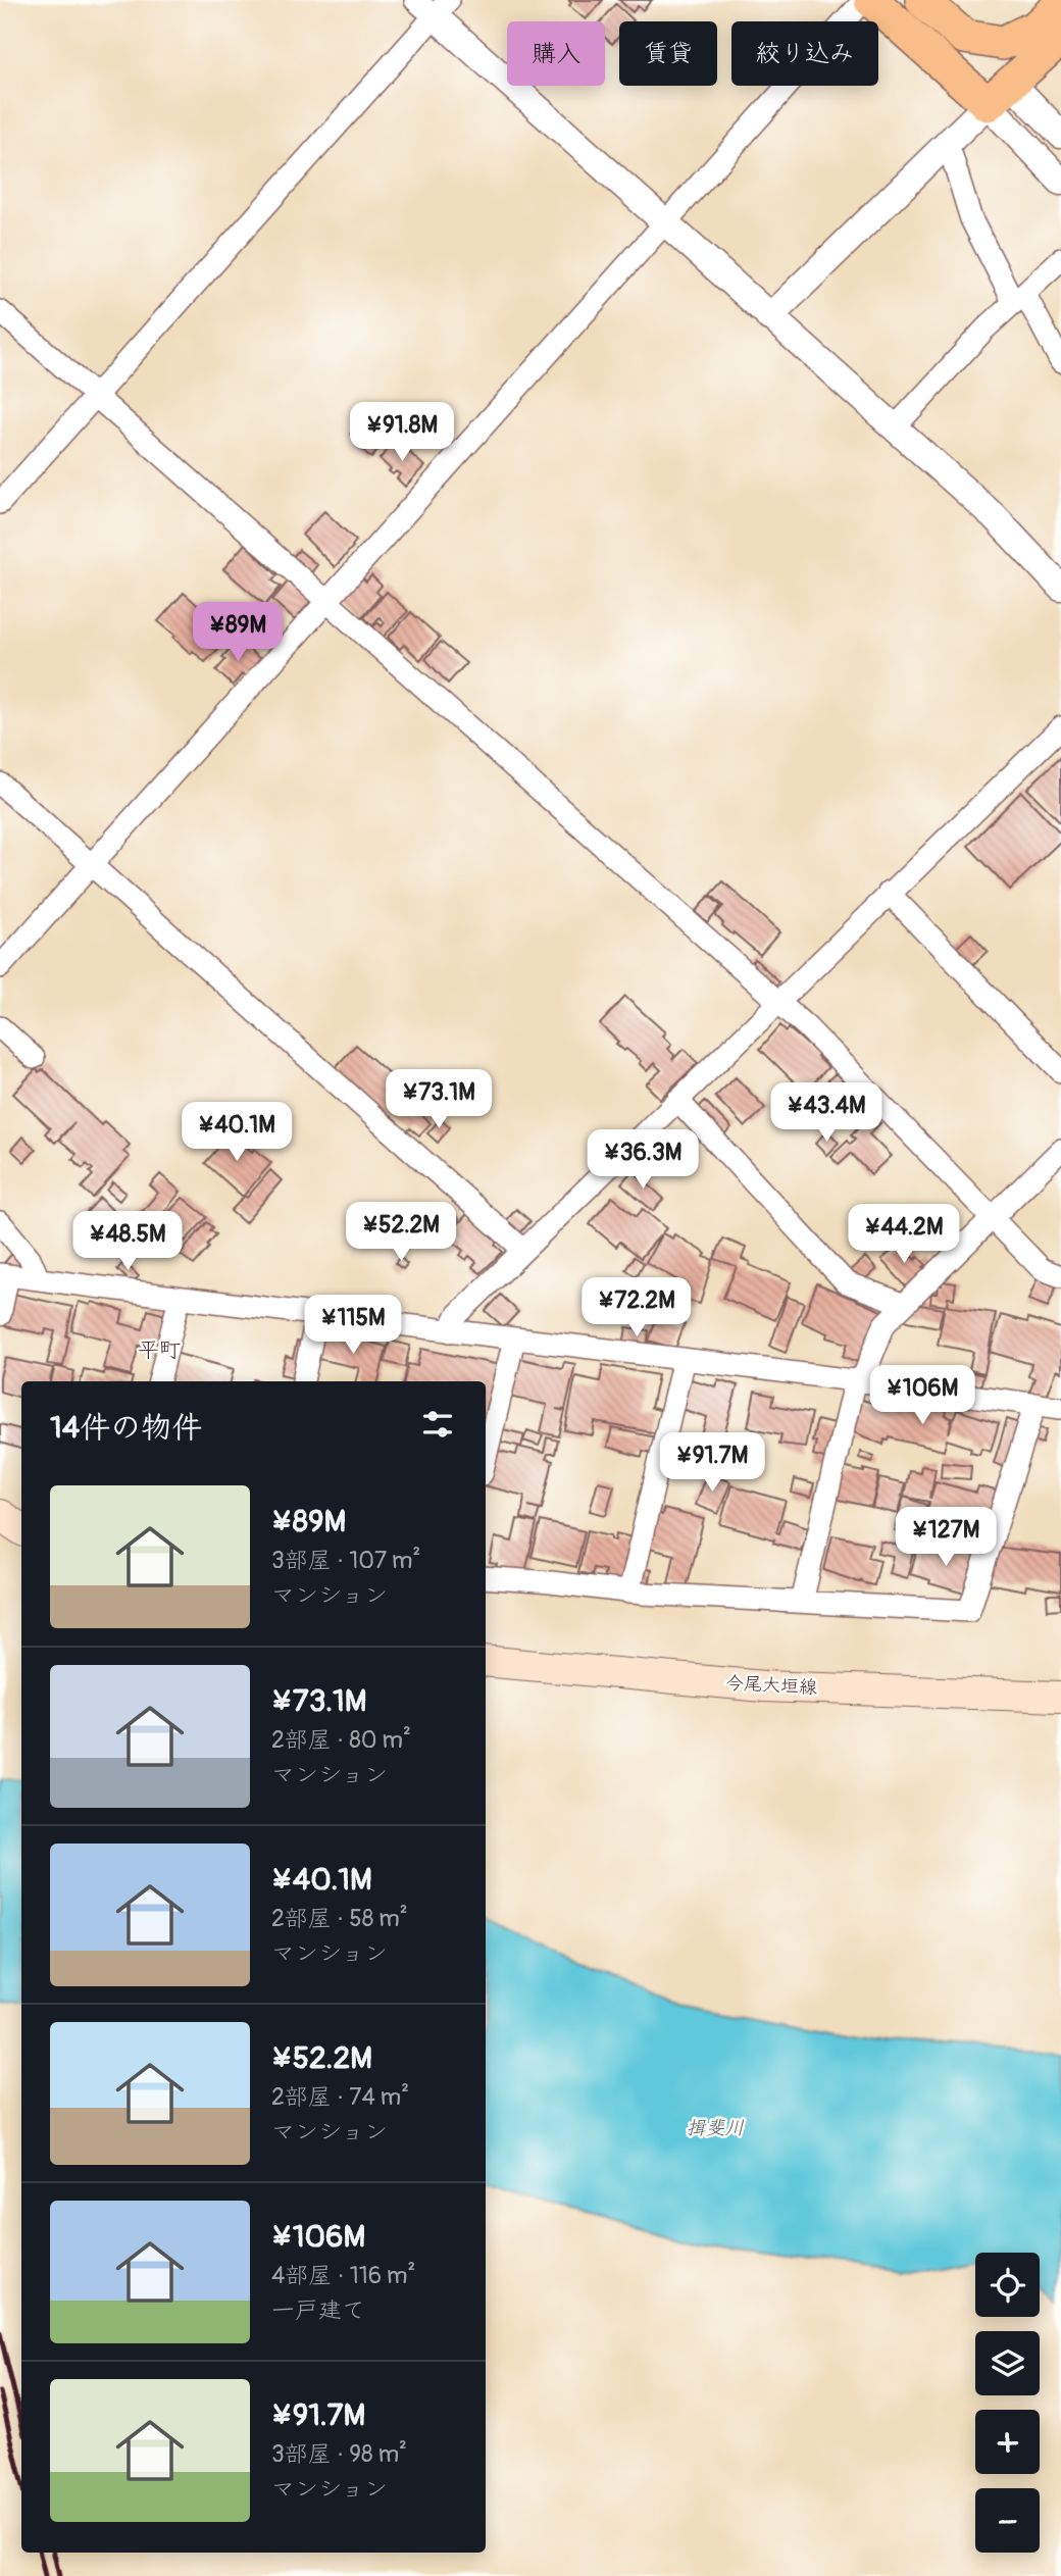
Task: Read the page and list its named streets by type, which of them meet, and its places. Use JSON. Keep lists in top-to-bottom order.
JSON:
{
  "streets": {
    "main road": ["今尾大垣線"]
  },
  "districts": ["平町"],
  "water": ["揖斐川"],
  "page": {
    "chip": ["購入", "賃貸", "絞り込み"],
    "price": [
      "¥91.8M",
      "¥89M",
      "¥73.1M",
      "¥43.4M",
      "¥40.1M",
      "¥36.3M",
      "¥52.2M",
      "¥44.2M",
      "¥48.5M",
      "¥72.2M",
      "¥115M",
      "¥106M",
      "¥91.7M",
      "¥127M"
    ],
    "heading": "14件の物件",
    "list": [
      {
        "name": "¥89M",
        "note": "3部屋 · 107 m² · マンション"
      },
      {
        "name": "¥73.1M",
        "note": "2部屋 · 80 m² · マンション"
      },
      {
        "name": "¥40.1M",
        "note": "2部屋 · 58 m² · マンション"
      },
      {
        "name": "¥52.2M",
        "note": "2部屋 · 74 m² · マンション"
      },
      {
        "name": "¥106M",
        "note": "4部屋 · 116 m² · 一戸建て"
      },
      {
        "name": "¥91.7M",
        "note": "3部屋 · 98 m² · マンション"
      }
    ],
    "map_buttons": ["+", "−"]
  }
}
